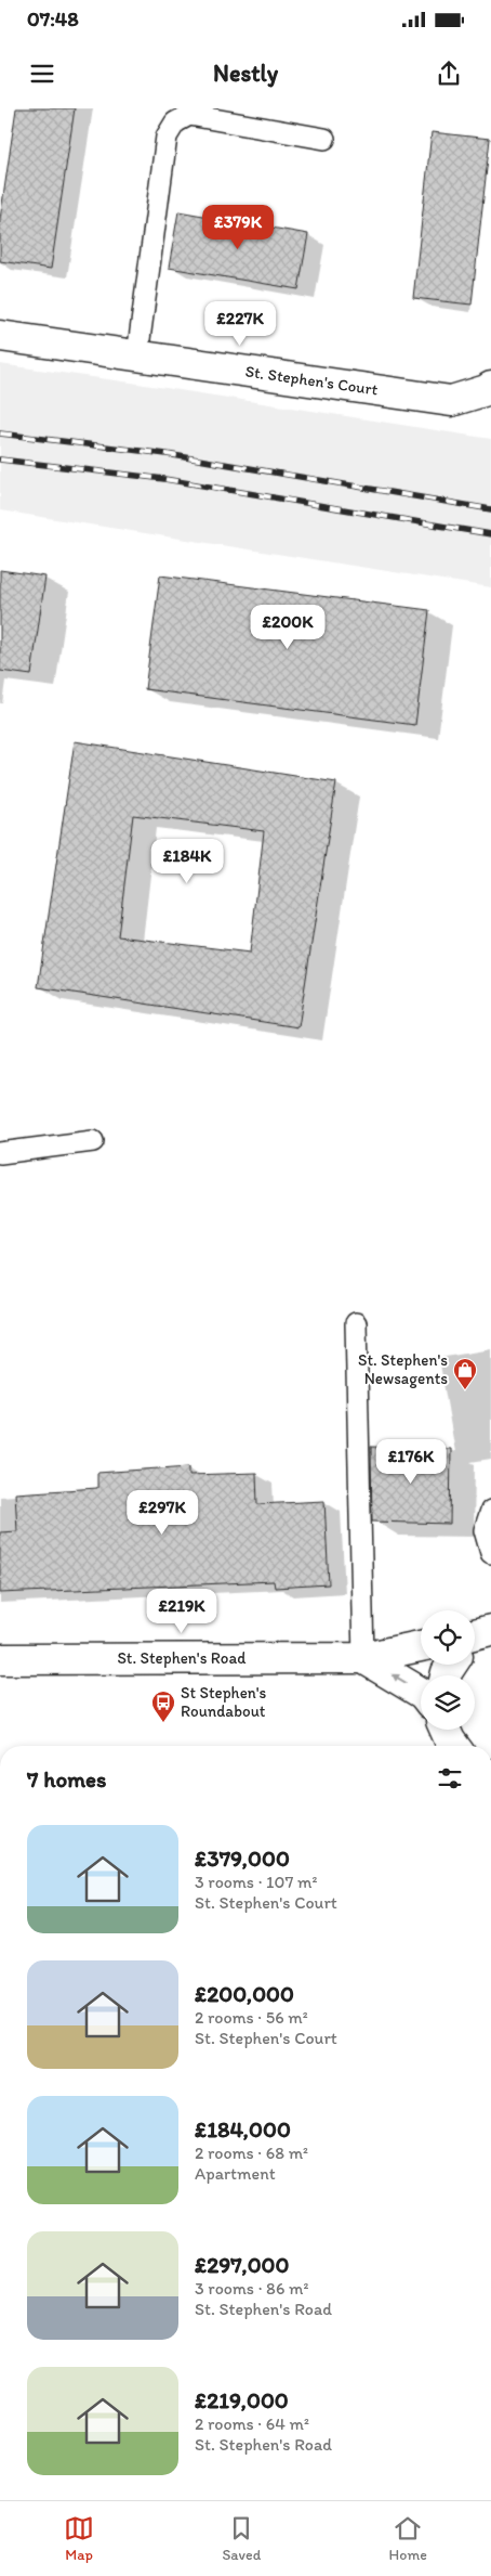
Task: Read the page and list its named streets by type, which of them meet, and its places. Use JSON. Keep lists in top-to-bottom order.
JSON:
{
  "streets": {
    "main road": ["St. Stephen's Court", "St. Stephen's Road"]
  },
  "places": {
    "shop": ["St. Stephen's Newsagents"],
    "bus stop": ["St Stephen's Roundabout"]
  },
  "page": {
    "status": "07:48",
    "header": "Nestly",
    "price": [
      "£379K",
      "£227K",
      "£200K",
      "£184K",
      "£176K",
      "£297K",
      "£219K"
    ],
    "heading": "7 homes",
    "list": [
      {
        "name": "£379,000",
        "note": "3 rooms · 107 m² · St. Stephen's Court"
      },
      {
        "name": "£200,000",
        "note": "2 rooms · 56 m² · St. Stephen's Court"
      },
      {
        "name": "£184,000",
        "note": "2 rooms · 68 m² · Apartment"
      },
      {
        "name": "£297,000",
        "note": "3 rooms · 86 m² · St. Stephen's Road"
      },
      {
        "name": "£219,000",
        "note": "2 rooms · 64 m² · St. Stephen's Road"
      }
    ],
    "tabs": ["Map", "Saved", "Home"]
  }
}
